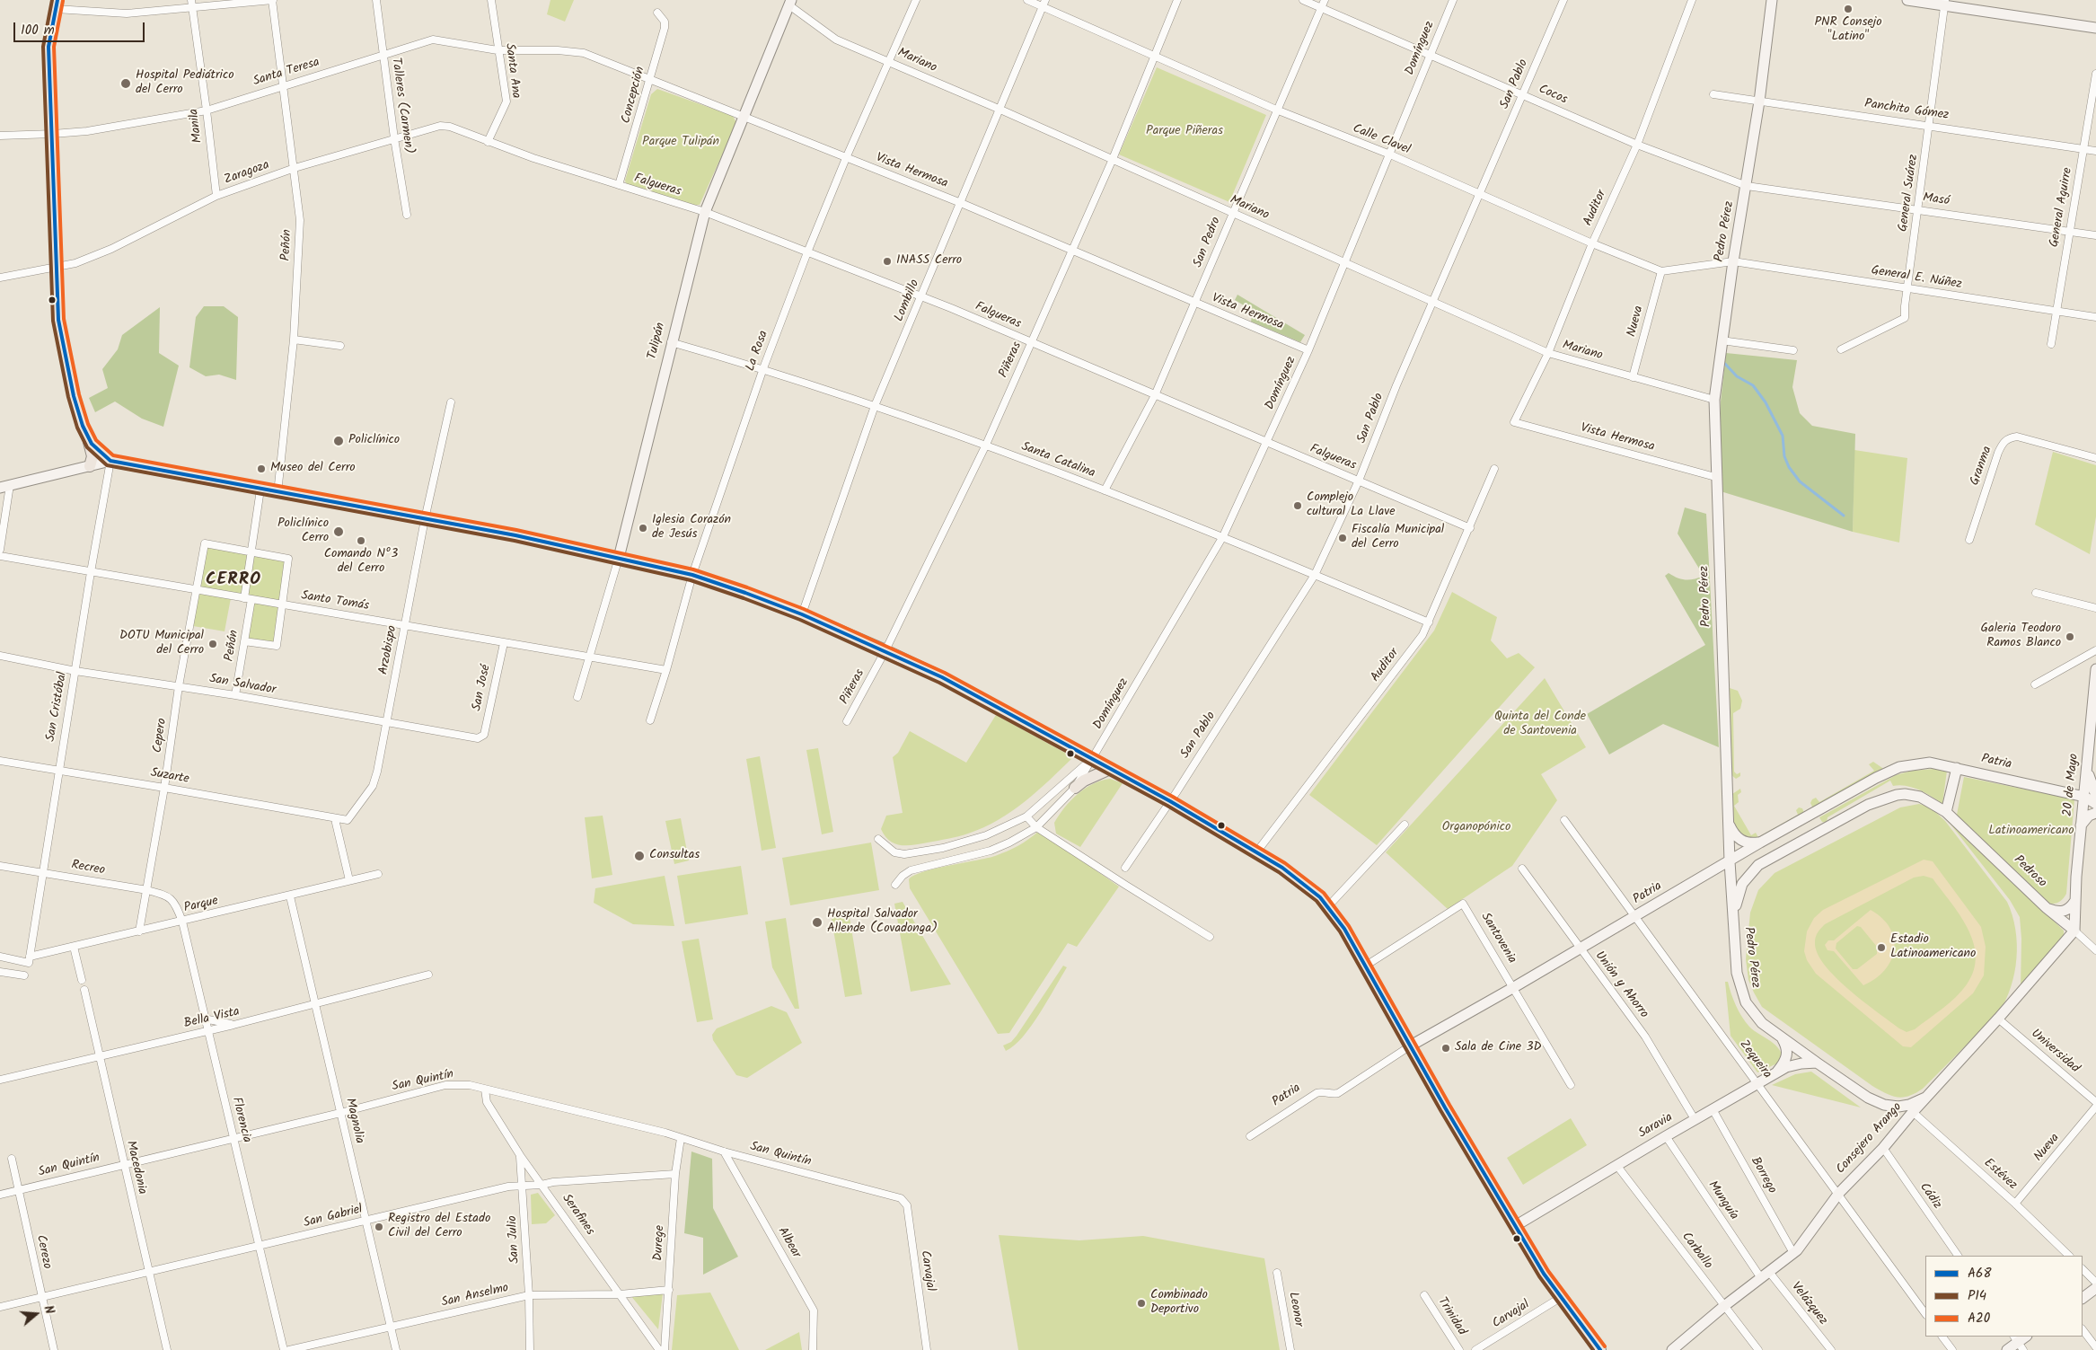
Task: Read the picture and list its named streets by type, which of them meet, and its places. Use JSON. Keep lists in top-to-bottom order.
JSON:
{
  "streets": {
    "street": [
      "Domínguez",
      "Mariano",
      "Santa Ana",
      "Santa Teresa",
      "San Pablo",
      "Concepción",
      "Cocos",
      "Talleres (Carmen)",
      "Panchito Gómez",
      "Manila",
      "Calle Clavel",
      "Vista Hermosa",
      "Zaragoza",
      "Falgueras",
      "General Suárez",
      "Masó",
      "General Aguirre",
      "Auditor",
      "Pedro Pérez",
      "San Pedro",
      "Peñón",
      "General E. Núñez",
      "Lombillo",
      "Nueva",
      "Tulipán",
      "La Rosa",
      "Piñeras",
      "Santa Catalina",
      "Granma",
      "Santo Tomás",
      "Arzobispo",
      "San Salvador",
      "San José",
      "San Cristóbal",
      "Cepero",
      "Patria",
      "Suzarte",
      "20 de Mayo",
      "Recreo",
      "Pedroso",
      "Parque",
      "Santovenia",
      "Unión y Ahorro",
      "Bella Vista",
      "Universidad",
      "Zequeira",
      "San Quintín",
      "Florencia",
      "Magnolia",
      "Saravia",
      "Consejero Arango",
      "Macedonia",
      "Estévez",
      "Borrego",
      "Cádiz",
      "Munguía",
      "Serafines",
      "San Gabriel",
      "San Julio",
      "Durege",
      "Albear",
      "Carballo",
      "Cerezo",
      "Carvajal",
      "San Anselmo",
      "Velázquez",
      "Leonor",
      "Trinidad"
    ]
  },
  "crossings": [
    ["Domínguez", "Mariano"],
    ["Domínguez", "Cocos"],
    ["Domínguez", "Calle Clavel"],
    ["Domínguez", "Vista Hermosa"],
    ["Domínguez", "Falgueras"],
    ["Domínguez", "Santa Catalina"],
    ["Mariano", "San Pablo"],
    ["Mariano", "Auditor"],
    ["Mariano", "Pedro Pérez"],
    ["Mariano", "San Pedro"],
    ["Mariano", "Lombillo"],
    ["Mariano", "Nueva"],
    ["Mariano", "Tulipán"],
    ["Mariano", "La Rosa"],
    ["Mariano", "Piñeras"],
    ["Santa Ana", "Santa Teresa"],
    ["Santa Ana", "Vista Hermosa"],
    ["Santa Ana", "Zaragoza"],
    ["Santa Teresa", "Talleres (Carmen)"],
    ["Santa Teresa", "Manila"],
    ["Santa Teresa", "Vista Hermosa"],
    ["Santa Teresa", "Peñón"],
    ["San Pablo", "Cocos"],
    ["San Pablo", "Calle Clavel"],
    ["San Pablo", "Falgueras"],
    ["San Pablo", "Santa Catalina"],
    ["Concepción", "Vista Hermosa"],
    ["Concepción", "Falgueras"],
    ["Cocos", "Masó"],
    ["Cocos", "Auditor"],
    ["Cocos", "Pedro Pérez"],
    ["Cocos", "San Pedro"],
    ["Talleres (Carmen)", "Zaragoza"],
    ["Panchito Gómez", "General Suárez"],
    ["Panchito Gómez", "General Aguirre"],
    ["Panchito Gómez", "Pedro Pérez"],
    ["Manila", "Zaragoza"],
    ["Calle Clavel", "Auditor"],
    ["Calle Clavel", "Pedro Pérez"],
    ["Calle Clavel", "San Pedro"],
    ["Calle Clavel", "General E. Núñez"],
    ["Calle Clavel", "Lombillo"],
    ["Calle Clavel", "Nueva"],
    ["Calle Clavel", "Piñeras"],
    ["Vista Hermosa", "Auditor"],
    ["Vista Hermosa", "Pedro Pérez"],
    ["Vista Hermosa", "San Pedro"],
    ["Vista Hermosa", "Lombillo"],
    ["Vista Hermosa", "Tulipán"],
    ["Vista Hermosa", "La Rosa"],
    ["Vista Hermosa", "Piñeras"],
    ["Zaragoza", "Falgueras"],
    ["Zaragoza", "Peñón"],
    ["Falgueras", "Auditor"],
    ["Falgueras", "San Pedro"],
    ["Falgueras", "Lombillo"],
    ["Falgueras", "Tulipán"],
    ["Falgueras", "La Rosa"],
    ["Falgueras", "Piñeras"],
    ["General Suárez", "Masó"],
    ["General Suárez", "General E. Núñez"],
    ["Masó", "General Aguirre"],
    ["Masó", "Pedro Pérez"],
    ["General Aguirre", "General E. Núñez"],
    ["Auditor", "Santa Catalina"],
    ["Pedro Pérez", "General E. Núñez"],
    ["Pedro Pérez", "Patria"],
    ["Pedro Pérez", "Saravia"],
    ["Pedro Pérez", "Consejero Arango"],
    ["Pedro Pérez", "Estévez"],
    ["San Pedro", "Santa Catalina"],
    ["Peñón", "Santo Tomás"],
    ["Peñón", "San Salvador"],
    ["Peñón", "Cepero"],
    ["Lombillo", "Santa Catalina"],
    ["Nueva", "Estévez"],
    ["Tulipán", "Santa Catalina"],
    ["Tulipán", "Santo Tomás"],
    ["La Rosa", "Santa Catalina"],
    ["La Rosa", "Santo Tomás"],
    ["Piñeras", "Santa Catalina"],
    ["Santo Tomás", "Arzobispo"],
    ["Santo Tomás", "San José"],
    ["Santo Tomás", "San Cristóbal"],
    ["Santo Tomás", "Cepero"],
    ["Arzobispo", "San Salvador"],
    ["Arzobispo", "Suzarte"],
    ["San Salvador", "San José"],
    ["San Salvador", "San Cristóbal"],
    ["San Salvador", "Cepero"],
    ["San Cristóbal", "Suzarte"],
    ["San Cristóbal", "Recreo"],
    ["San Cristóbal", "Parque"],
    ["Cepero", "Suzarte"],
    ["Cepero", "Recreo"],
    ["Cepero", "Parque"],
    ["Patria", "20 de Mayo"],
    ["Patria", "Santovenia"],
    ["Patria", "Unión y Ahorro"],
    ["Patria", "Zequeira"],
    ["20 de Mayo", "Pedroso"],
    ["20 de Mayo", "Consejero Arango"],
    ["Recreo", "Florencia"],
    ["Pedroso", "Consejero Arango"],
    ["Parque", "Florencia"],
    ["Parque", "Magnolia"],
    ["Unión y Ahorro", "Saravia"],
    ["Bella Vista", "Florencia"],
    ["Bella Vista", "Magnolia"],
    ["Bella Vista", "Macedonia"],
    ["Universidad", "Consejero Arango"],
    ["Zequeira", "Saravia"],
    ["Zequeira", "Consejero Arango"],
    ["San Quintín", "Florencia"],
    ["San Quintín", "Magnolia"],
    ["San Quintín", "Macedonia"],
    ["San Quintín", "Serafines"],
    ["San Quintín", "Durege"],
    ["San Quintín", "Albear"],
    ["San Quintín", "Cerezo"],
    ["San Quintín", "Carvajal"],
    ["Florencia", "San Gabriel"],
    ["Magnolia", "San Gabriel"],
    ["Magnolia", "San Anselmo"],
    ["Saravia", "Borrego"],
    ["Saravia", "Munguía"],
    ["Saravia", "Carballo"],
    ["Consejero Arango", "Estévez"],
    ["Consejero Arango", "Borrego"],
    ["Consejero Arango", "Cádiz"],
    ["Consejero Arango", "Munguía"],
    ["Consejero Arango", "Carballo"],
    ["Consejero Arango", "Velázquez"],
    ["Macedonia", "San Gabriel"],
    ["Serafines", "San Gabriel"],
    ["Serafines", "San Julio"],
    ["Serafines", "San Anselmo"],
    ["San Gabriel", "San Julio"],
    ["San Gabriel", "Durege"],
    ["San Gabriel", "Cerezo"],
    ["San Julio", "San Anselmo"],
    ["Durege", "San Anselmo"]
  ],
  "districts": ["CERRO"],
  "parks": [
    "Parque Piñeras",
    "Parque Tulipán",
    "Quinta del Conde de Santovenia",
    "Organopónico",
    "Latinoamericano"
  ],
  "places": [
    "PNR Consejo \"Latino\"",
    "Hospital Pediátrico del Cerro",
    "INASS Cerro",
    "Policlínico",
    "Museo del Cerro",
    "Complejo cultural La Llave",
    "Iglesia Corazón de Jesús",
    "Policlínico Cerro",
    "Fiscalía Municipal del Cerro",
    "Comando Nº3 del Cerro",
    "Galeria Teodoro Ramos Blanco",
    "DOTU Municipal del Cerro",
    "Consultas",
    "Hospital Salvador Allende (Covadonga)",
    "Estadio Latinoamericano",
    "Sala de Cine 3D",
    "Registro del Estado Civil del Cerro",
    "Combinado Deportivo"
  ],
  "lines": ["transit line A68", "transit line P14", "transit line A20"],
  "legend": ["A68", "P14", "A20"],
  "scale_bar": "100 m",
  "north": "right"
}
